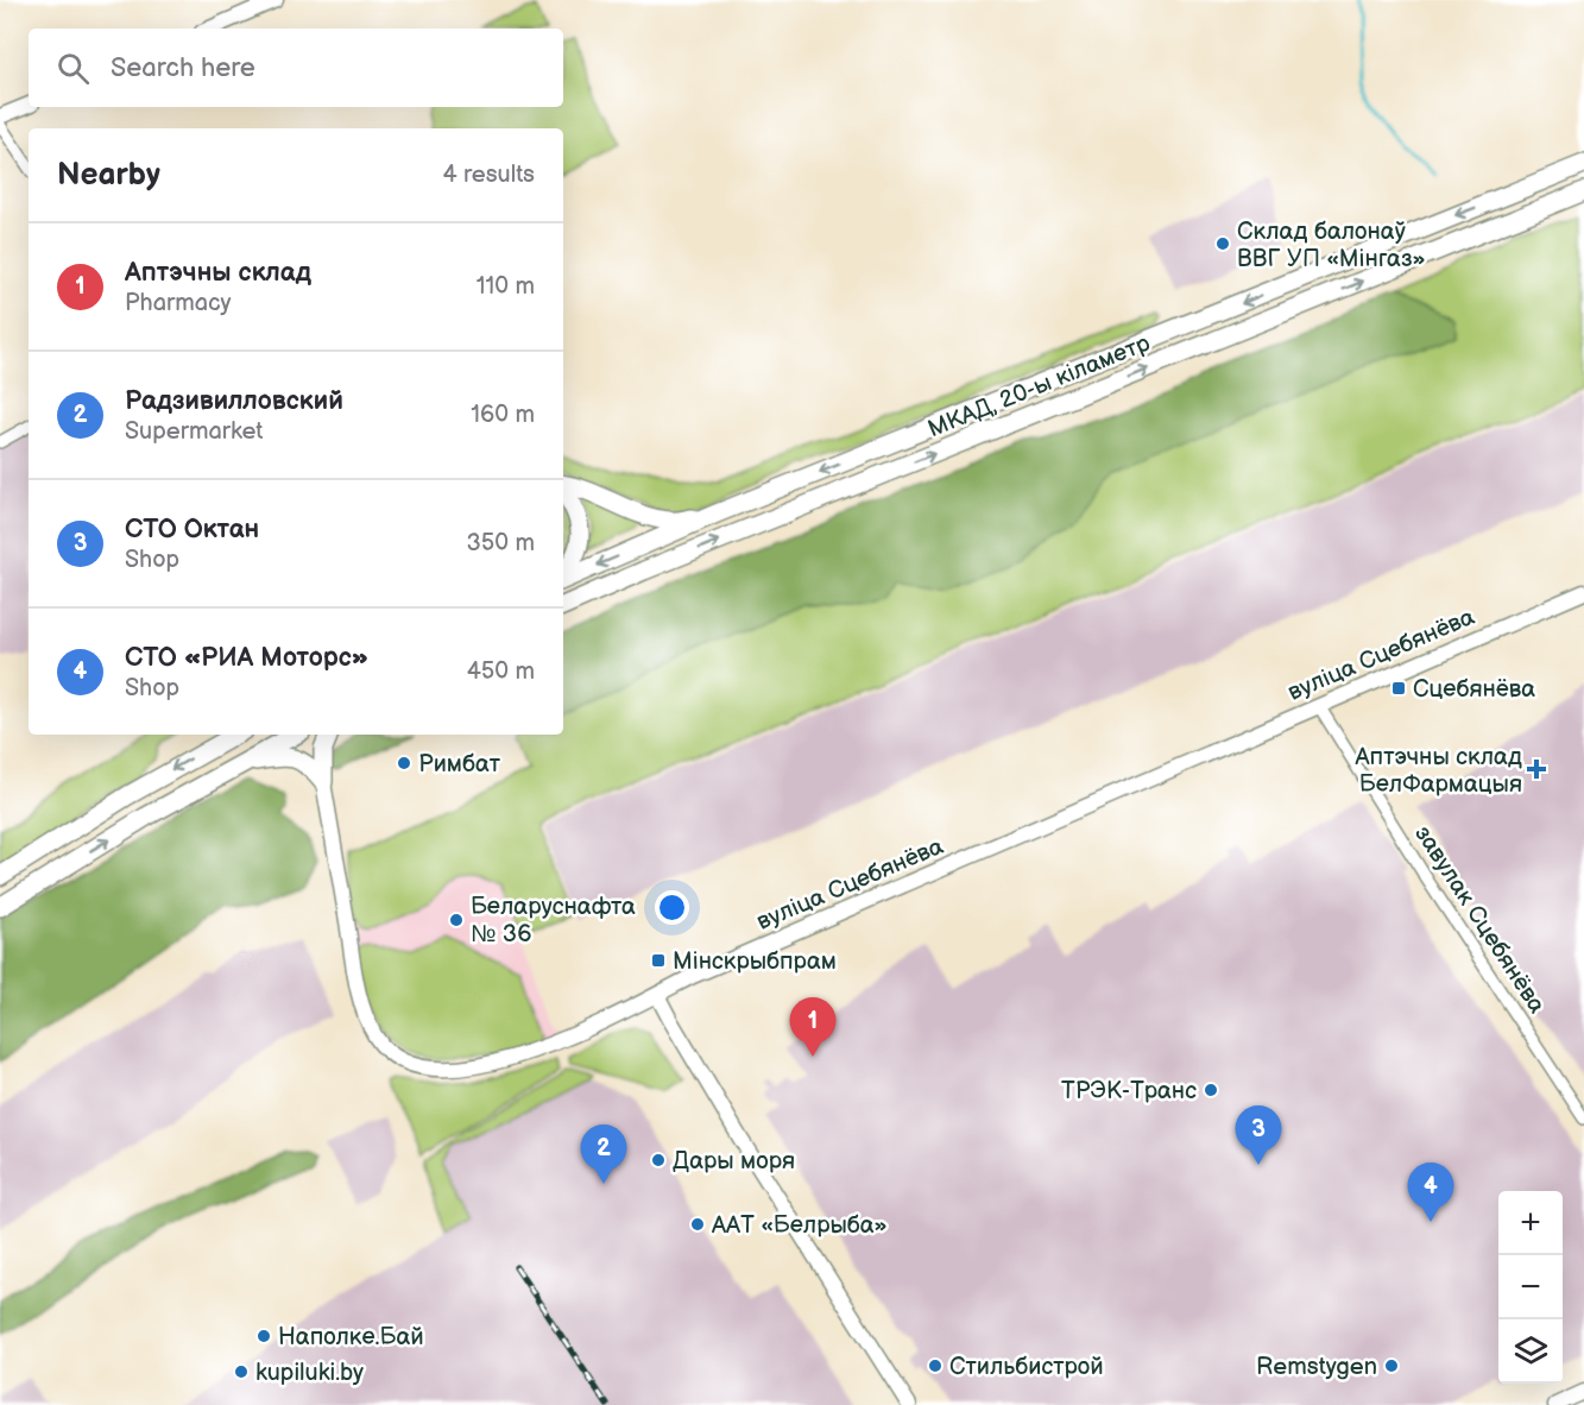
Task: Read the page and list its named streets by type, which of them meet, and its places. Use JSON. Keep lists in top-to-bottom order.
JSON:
{
  "streets": {
    "highway": ["МКАД, 20-ы кіламетр"],
    "street": ["вуліца Сцебянёва", "завулак Сцебянёва"]
  },
  "crossings": [
    ["вуліца Сцебянёва", "завулак Сцебянёва"]
  ],
  "places": {
    "other": [
      "Склад балонаў ВВГ УП «Мінгаз»",
      "Римбат",
      "Беларуснафта № 36",
      "ТРЭК-Транс",
      "Дары моря",
      "ААТ «Белрыба»",
      "Наполке.Бай",
      "Стильбистрой",
      "Remstygen",
      "kupiluki.by"
    ],
    "transit": ["Сцебянёва", "Мінскрыбпрам"],
    "health": ["Аптэчны склад БелФармацыя"]
  },
  "page": {
    "search": "Search here",
    "heading": ["Nearby", "4 results"],
    "list": [
      {
        "mark": "1",
        "name": "Аптэчны склад",
        "note": "Pharmacy",
        "value": "110 m"
      },
      {
        "mark": "2",
        "name": "Радзивилловский",
        "note": "Supermarket",
        "value": "160 m"
      },
      {
        "mark": "3",
        "name": "СТО Октан",
        "note": "Shop",
        "value": "350 m"
      },
      {
        "mark": "4",
        "name": "СТО «РИА Моторс»",
        "note": "Shop",
        "value": "450 m"
      }
    ],
    "pins": [
      "1",
      "3",
      "2",
      "4"
    ],
    "map_buttons": ["+", "−"]
  }
}
